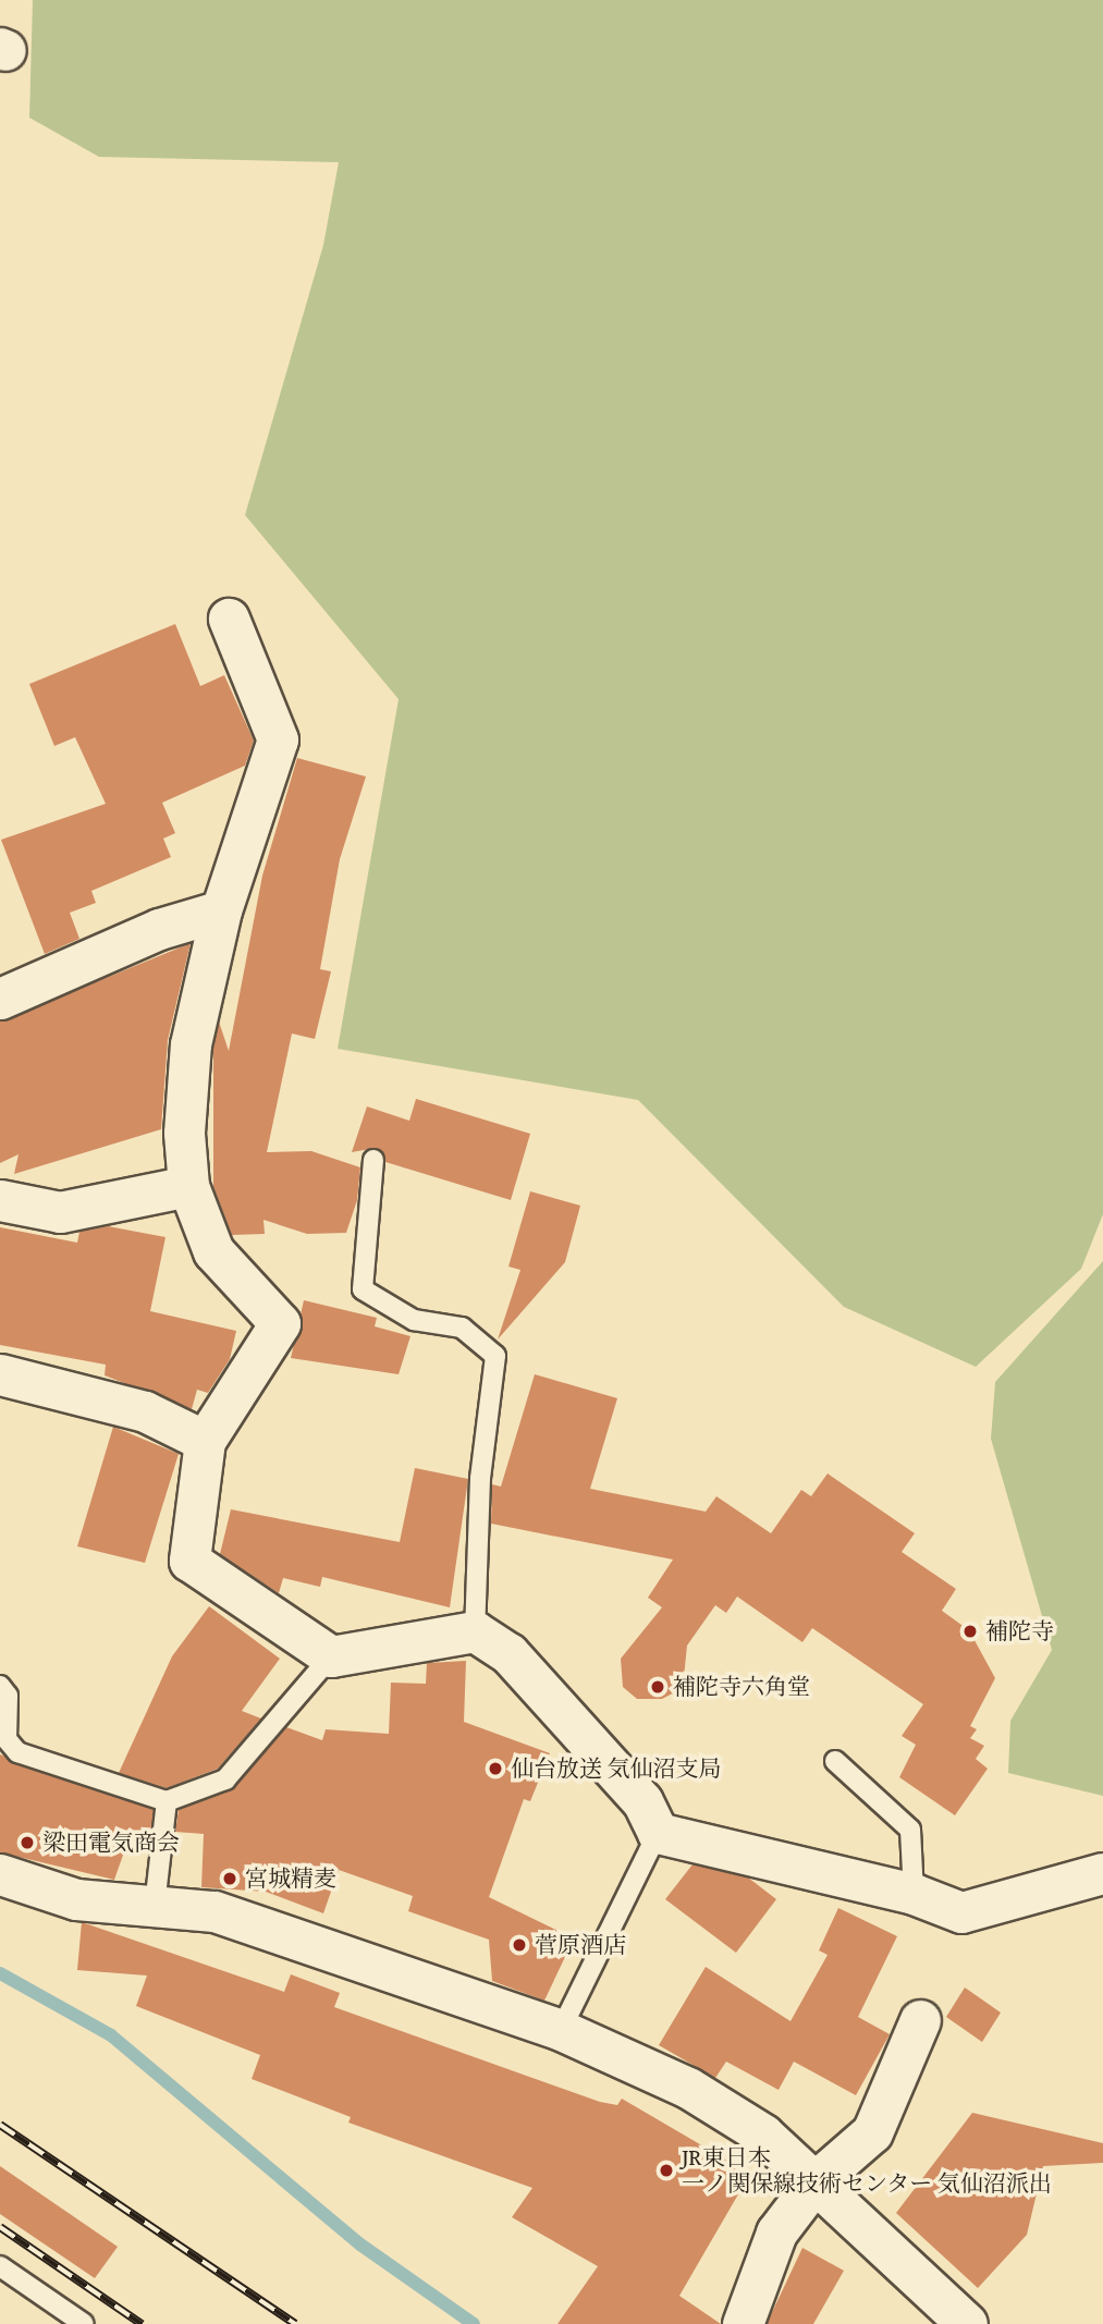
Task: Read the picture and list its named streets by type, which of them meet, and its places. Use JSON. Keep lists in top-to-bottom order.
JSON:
{
  "places": [
    "補陀寺",
    "補陀寺六角堂",
    "仙台放送 気仙沼支局",
    "梁田電気商会",
    "宮城精麦",
    "菅原酒店",
    "JR東日本 一ノ関保線技術センター 気仙沼派出"
  ]
}
